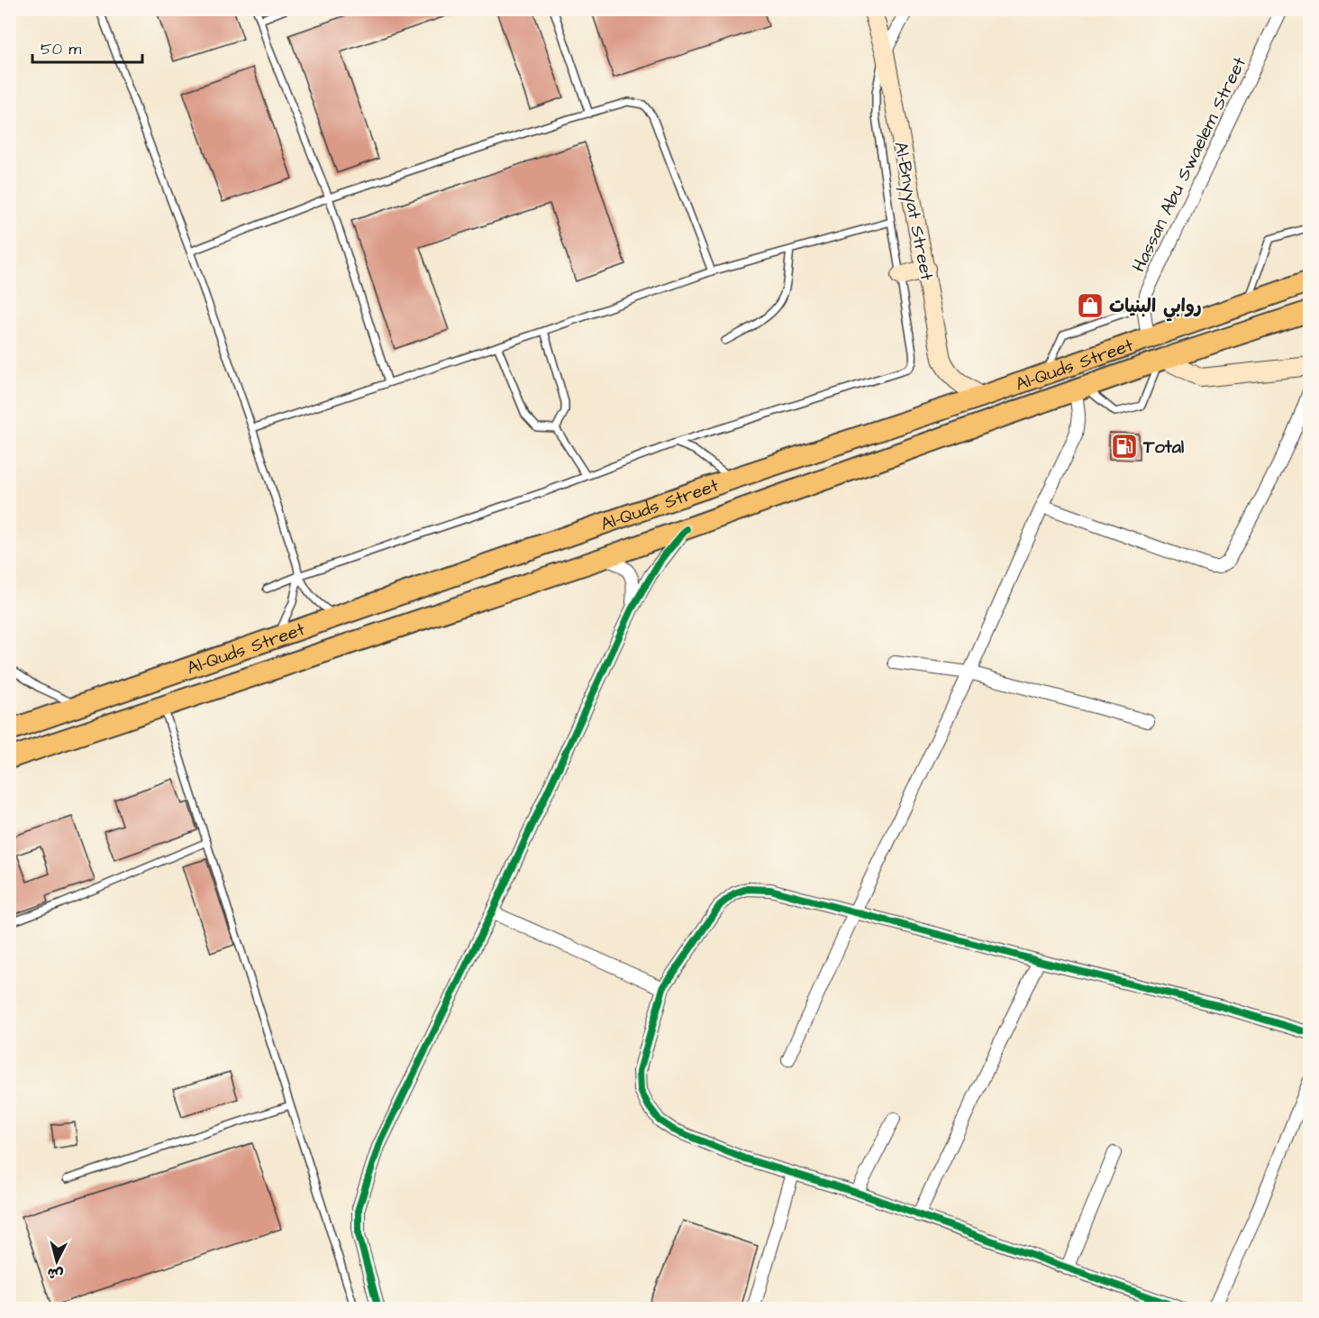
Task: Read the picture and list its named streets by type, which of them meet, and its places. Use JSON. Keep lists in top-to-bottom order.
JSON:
{
  "streets": {
    "highway": ["Al-Quds Street"],
    "main road": ["Al-Bnyyat Street"],
    "street": ["Hassan Abu Swaelem Street"]
  },
  "crossings": [
    ["Hassan Abu Swaelem Street", "Al-Quds Street"],
    ["Al-Bnyyat Street", "Al-Quds Street"]
  ],
  "places": {
    "shop": ["روابي البنيات"],
    "fuel station": ["Total"]
  },
  "scale_bar": "50 m",
  "north": "bottom"
}
